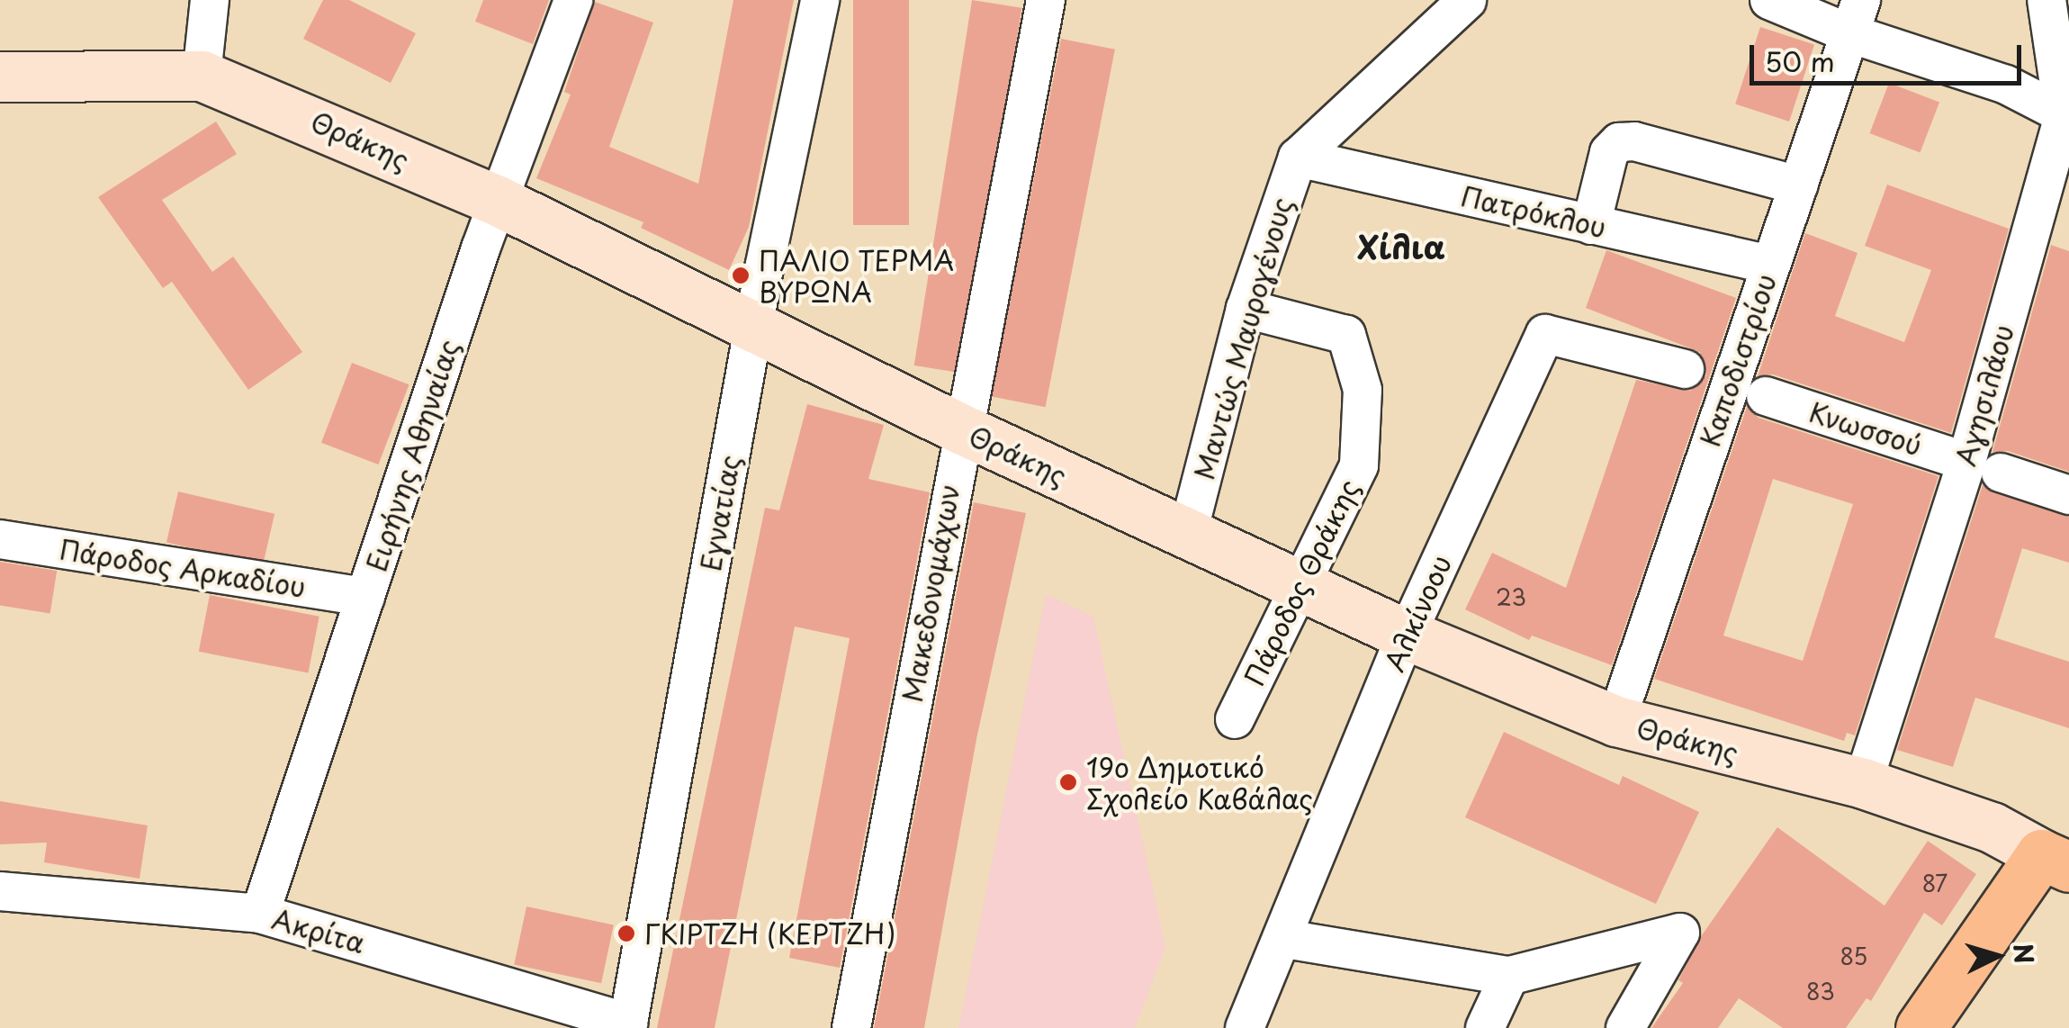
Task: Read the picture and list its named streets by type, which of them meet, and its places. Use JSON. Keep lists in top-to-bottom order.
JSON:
{
  "streets": {
    "street": [
      "Θράκης",
      "Πατρόκλου",
      "Μαντώς Μαυρογένους",
      "Καποδιστρίου",
      "Αγησιλάου",
      "Κνωσσού",
      "Ειρήνης Αθηναίας",
      "Εγνατίας",
      "Πάροδος Αρκαδίου",
      "Πάροδος Θράκης",
      "Μακεδονομάχων",
      "Αλκίνοου",
      "Ακρίτα"
    ]
  },
  "crossings": [
    ["Θράκης", "Μαντώς Μαυρογένους"],
    ["Θράκης", "Καποδιστρίου"],
    ["Θράκης", "Αγησιλάου"],
    ["Θράκης", "Ειρήνης Αθηναίας"],
    ["Θράκης", "Εγνατίας"],
    ["Θράκης", "Πάροδος Θράκης"],
    ["Θράκης", "Μακεδονομάχων"],
    ["Θράκης", "Αλκίνοου"],
    ["Πατρόκλου", "Μαντώς Μαυρογένους"],
    ["Πατρόκλου", "Καποδιστρίου"],
    ["Μαντώς Μαυρογένους", "Πάροδος Θράκης"],
    ["Αγησιλάου", "Κνωσσού"],
    ["Ειρήνης Αθηναίας", "Πάροδος Αρκαδίου"],
    ["Ειρήνης Αθηναίας", "Ακρίτα"],
    ["Εγνατίας", "Ακρίτα"]
  ],
  "districts": ["Χίλια"],
  "places": ["ΠΑΛΙΟ ΤΕΡΜΑ ΒΥΡΩΝΑ", "19ο Δημοτικό Σχολείο Καβάλας", "ΓΚΙΡΤΖΗ (ΚΕΡΤΖΗ)"],
  "house_numbers": [
    "23",
    "87",
    "85",
    "83"
  ],
  "scale_bar": "50 m",
  "north": "right"
}
